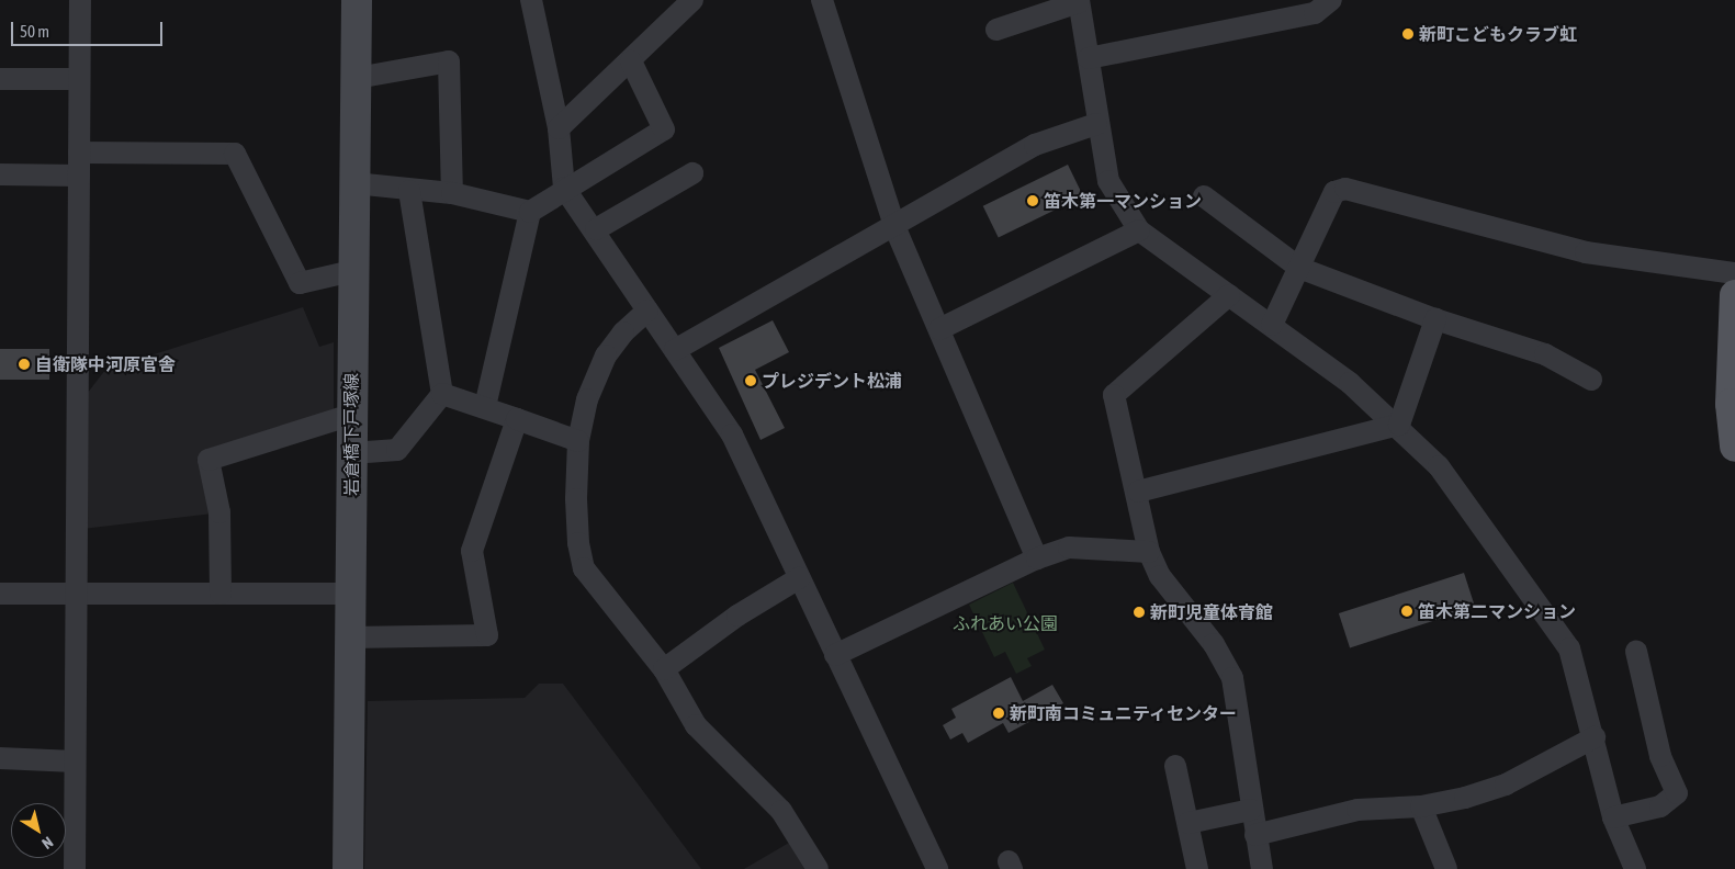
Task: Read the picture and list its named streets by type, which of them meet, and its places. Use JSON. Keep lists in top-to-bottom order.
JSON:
{
  "streets": {
    "street": ["岩倉橋下戸塚線"]
  },
  "parks": ["ふれあい公園"],
  "places": [
    "新町こどもクラブ虹",
    "笛木第一マンション",
    "自衛隊中河原官舎",
    "プレジデント松浦",
    "笛木第二マンション",
    "新町児童体育館",
    "新町南コミュニティセンター"
  ],
  "scale_bar": "50 m",
  "north": "bottom right"
}
